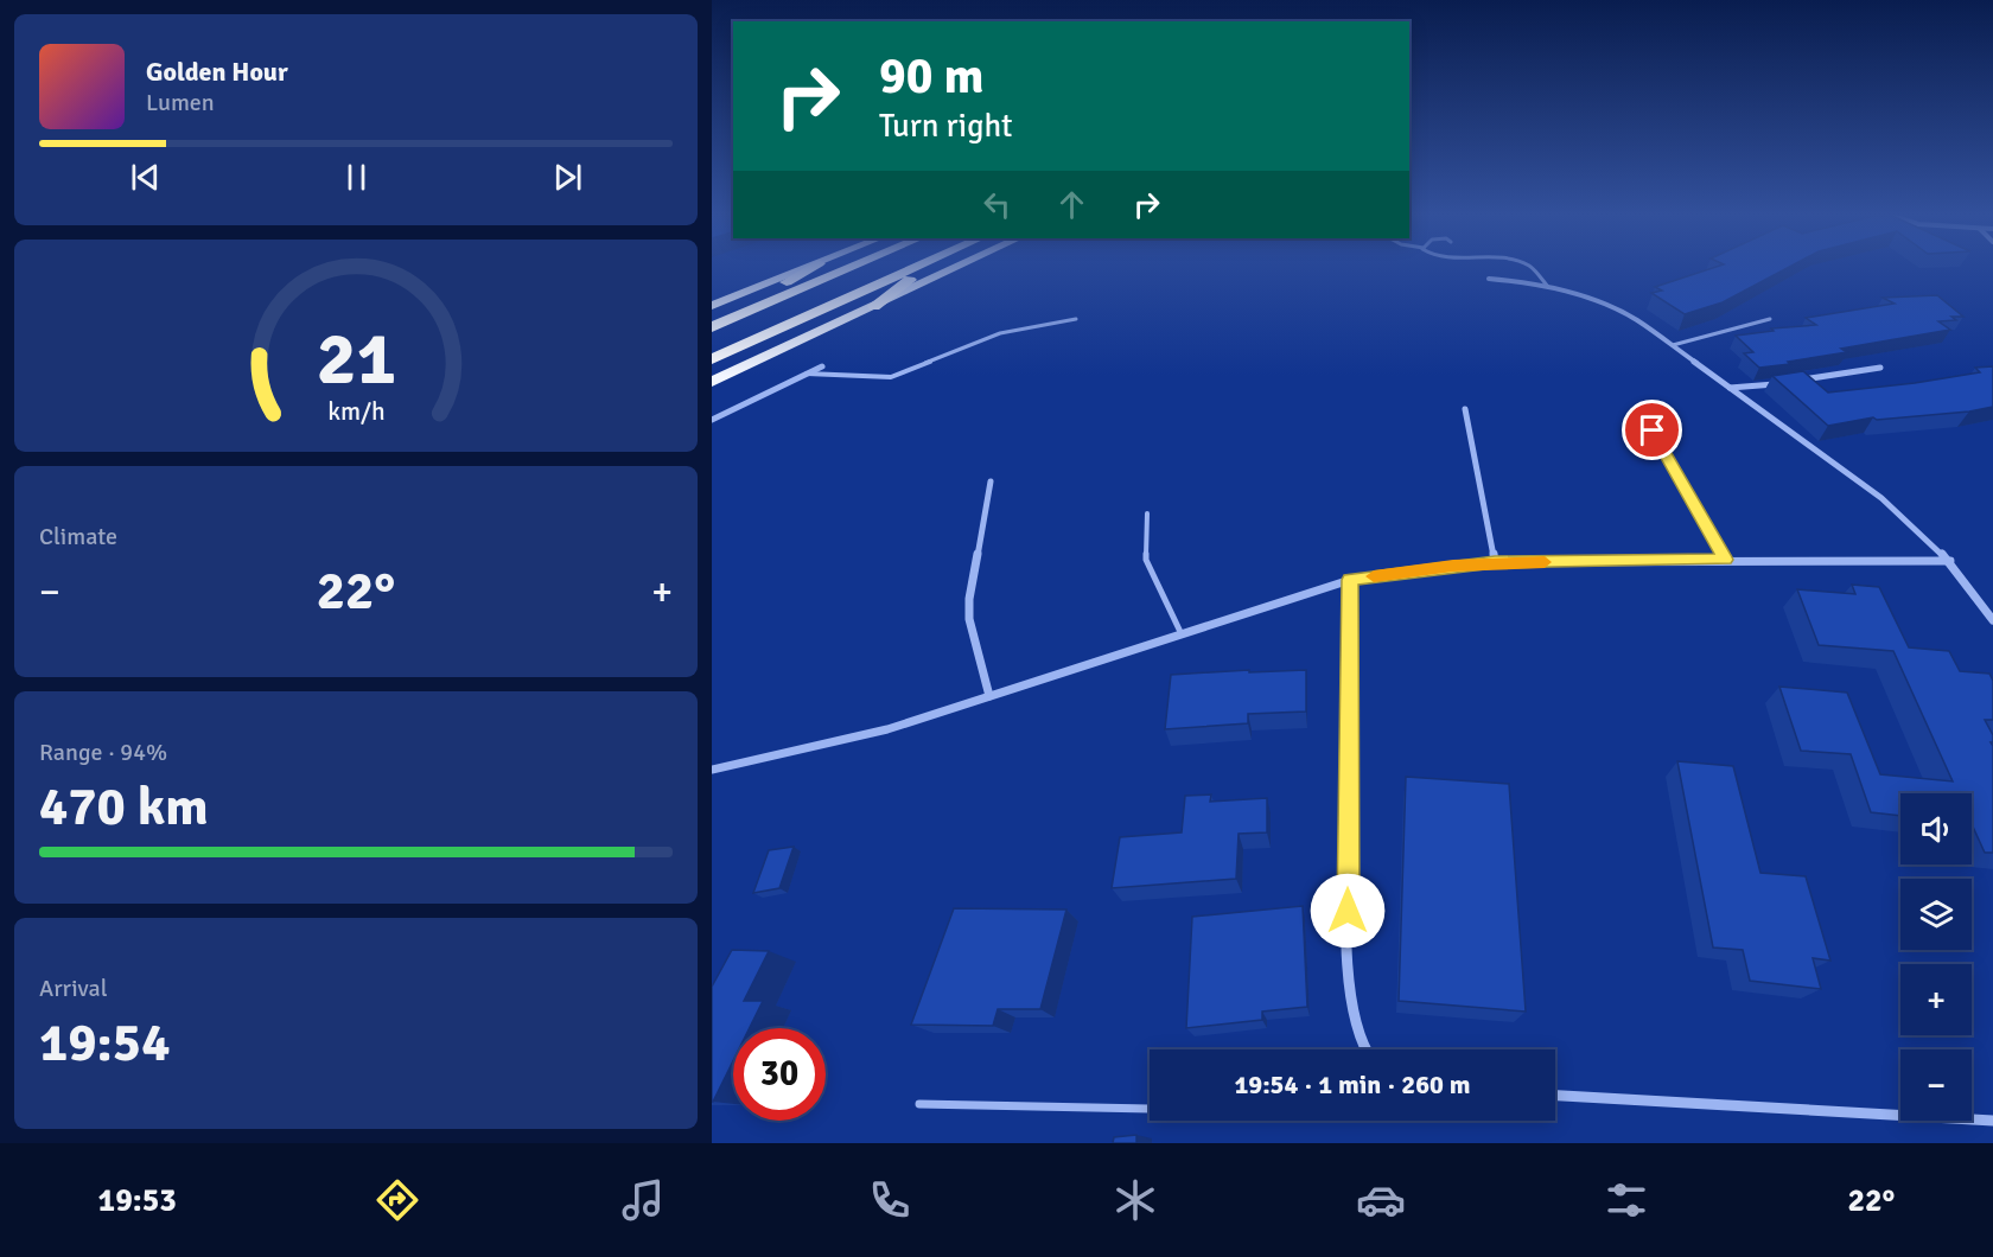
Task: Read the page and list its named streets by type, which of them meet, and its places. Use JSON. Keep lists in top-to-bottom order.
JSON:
{
  "page": {
    "turn": ["90 m", "Turn right"],
    "song": ["Golden Hour", "Lumen"],
    "tile": [
      "Climate",
      ["Range · 94%", "470 km"],
      ["Arrival", "19:54"]
    ],
    "heat": ["−", "22°", "+"],
    "map_buttons": ["+", "−"],
    "limit": "30",
    "trip": "19:54 · 1 min · 260 m",
    "tabs": ["19:53", "22°"],
    "gauge": ["21", "km/h"]
  }
}
